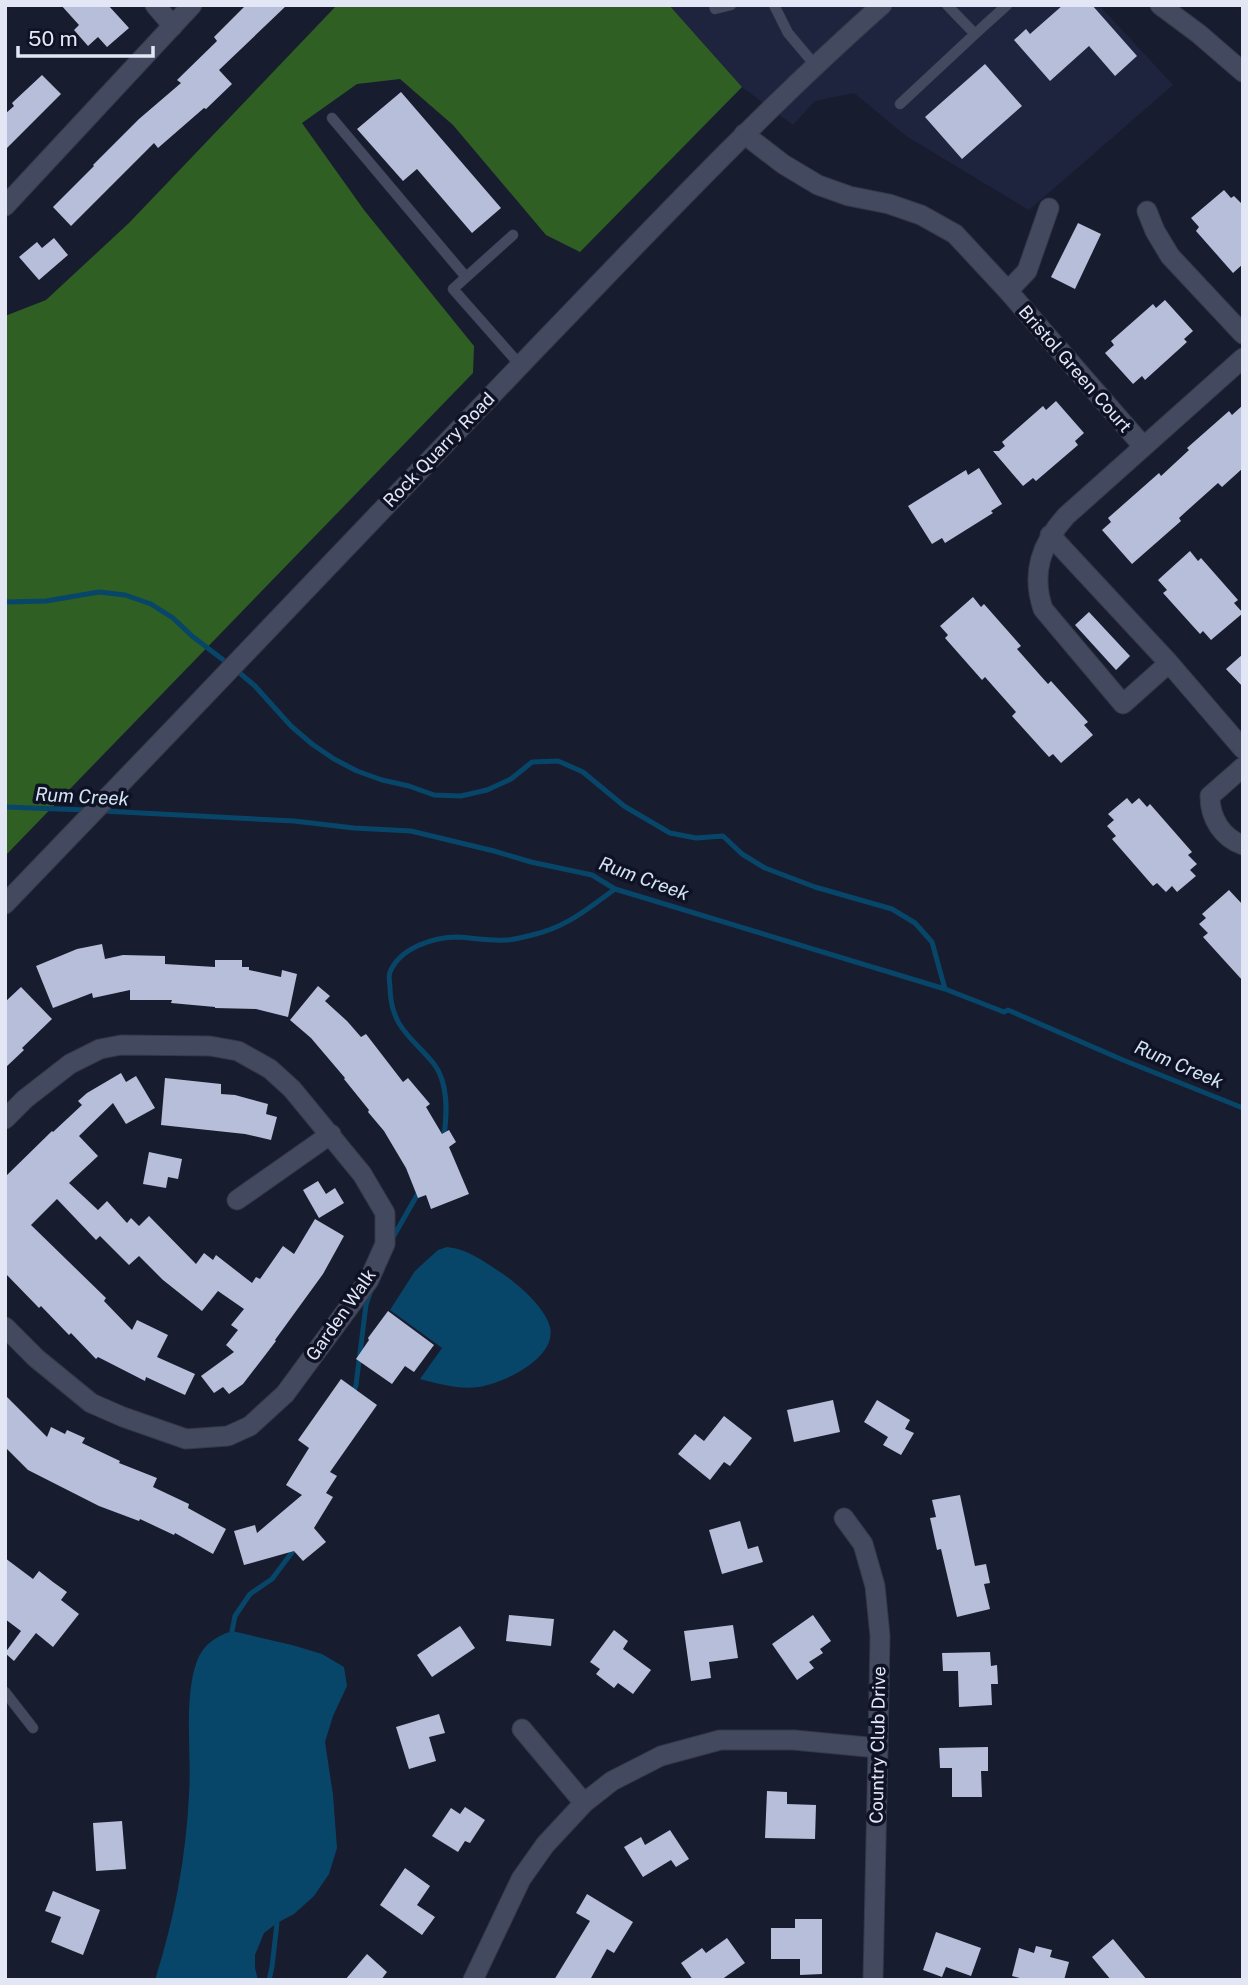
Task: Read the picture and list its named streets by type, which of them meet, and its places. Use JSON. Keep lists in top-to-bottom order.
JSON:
{
  "streets": {
    "street": [
      "Bristol Green Court",
      "Rock Quarry Road",
      "Garden Walk",
      "Country Club Drive"
    ]
  },
  "crossings": [
    ["Bristol Green Court", "Rock Quarry Road"]
  ],
  "water": ["Rum Creek"],
  "scale_bar": "50 m"
}
